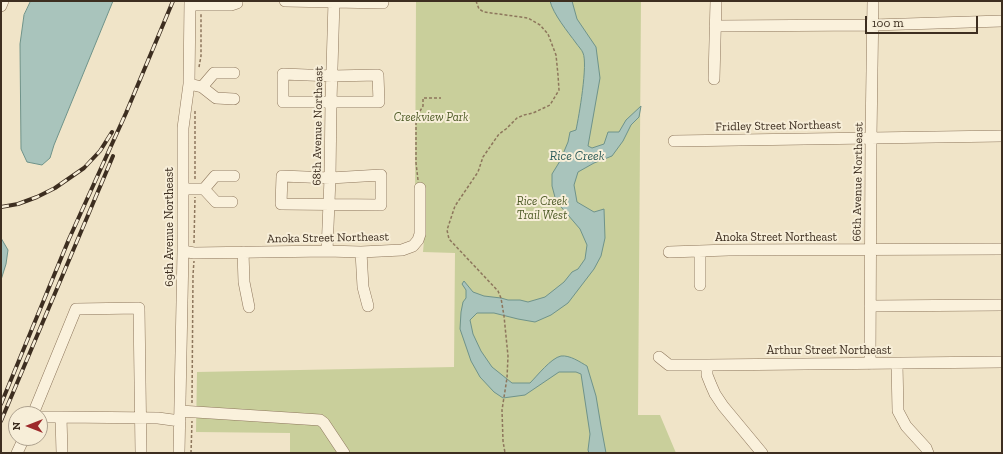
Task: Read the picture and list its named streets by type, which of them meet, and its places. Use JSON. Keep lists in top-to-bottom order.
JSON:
{
  "streets": {
    "street": [
      "68th Avenue Northeast",
      "Fridley Street Northeast",
      "66th Avenue Northeast",
      "69th Avenue Northeast",
      "Anoka Street Northeast",
      "Arthur Street Northeast"
    ]
  },
  "crossings": [
    ["68th Avenue Northeast", "Anoka Street Northeast"],
    ["Fridley Street Northeast", "66th Avenue Northeast"],
    ["66th Avenue Northeast", "Anoka Street Northeast"],
    ["66th Avenue Northeast", "Arthur Street Northeast"],
    ["69th Avenue Northeast", "Anoka Street Northeast"]
  ],
  "water": ["Rice Creek"],
  "parks": ["Creekview Park", "Rice Creek Trail West"],
  "scale_bar": "100 m",
  "north": "left"
}
